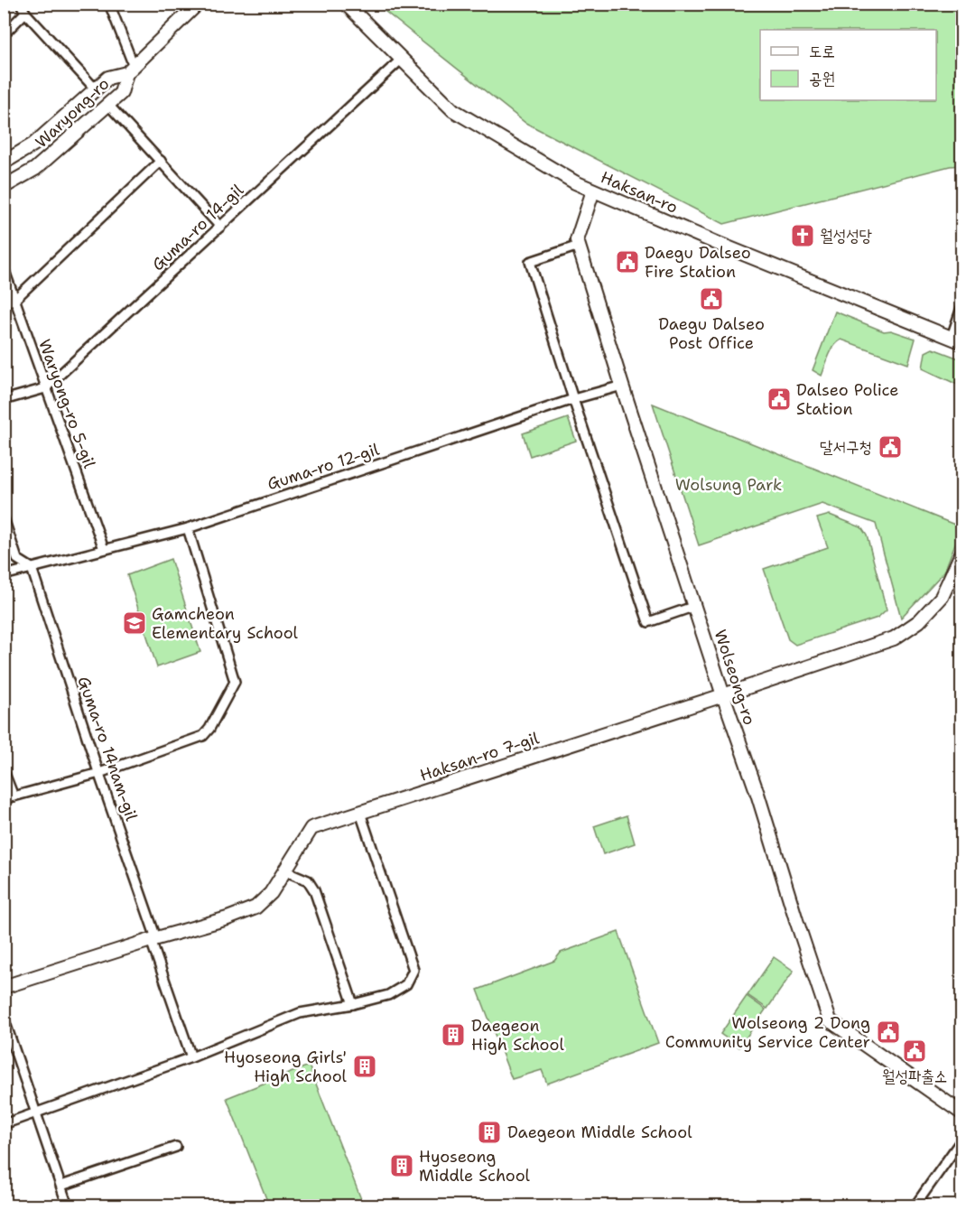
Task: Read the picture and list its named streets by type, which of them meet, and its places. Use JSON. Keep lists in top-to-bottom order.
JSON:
{
  "streets": {
    "street": [
      "Waryong-ro",
      "Haksan-ro",
      "Guma-ro 14-gil",
      "Waryong-ro 5-gil",
      "Guma-ro 12-gil",
      "Wolseong-ro",
      "Guma-ro 14nam-gil",
      "Haksan-ro 7-gil"
    ]
  },
  "crossings": [
    ["Haksan-ro", "Guma-ro 14-gil"],
    ["Haksan-ro", "Wolseong-ro"],
    ["Guma-ro 14-gil", "Waryong-ro 5-gil"],
    ["Waryong-ro 5-gil", "Guma-ro 12-gil"],
    ["Guma-ro 12-gil", "Wolseong-ro"],
    ["Guma-ro 12-gil", "Guma-ro 14nam-gil"],
    ["Wolseong-ro", "Haksan-ro 7-gil"],
    ["Guma-ro 14nam-gil", "Haksan-ro 7-gil"]
  ],
  "parks": ["Wolsung Park"],
  "places": {
    "church": ["월성성당"],
    "public building": [
      "Daegu Dalseo Fire Station",
      "Daegu Dalseo Post Office",
      "Dalseo Police Station",
      "달서구청",
      "Wolseong 2 Dong Community Service Center",
      "월성파출소"
    ],
    "school or university": ["Gamcheon Elementary School"],
    "building": [
      "Daegeon High School",
      "Hyoseong Girls' High School",
      "Daegeon Middle School",
      "Hyoseong Middle School"
    ]
  },
  "legend": ["도로", "공원"]
}
